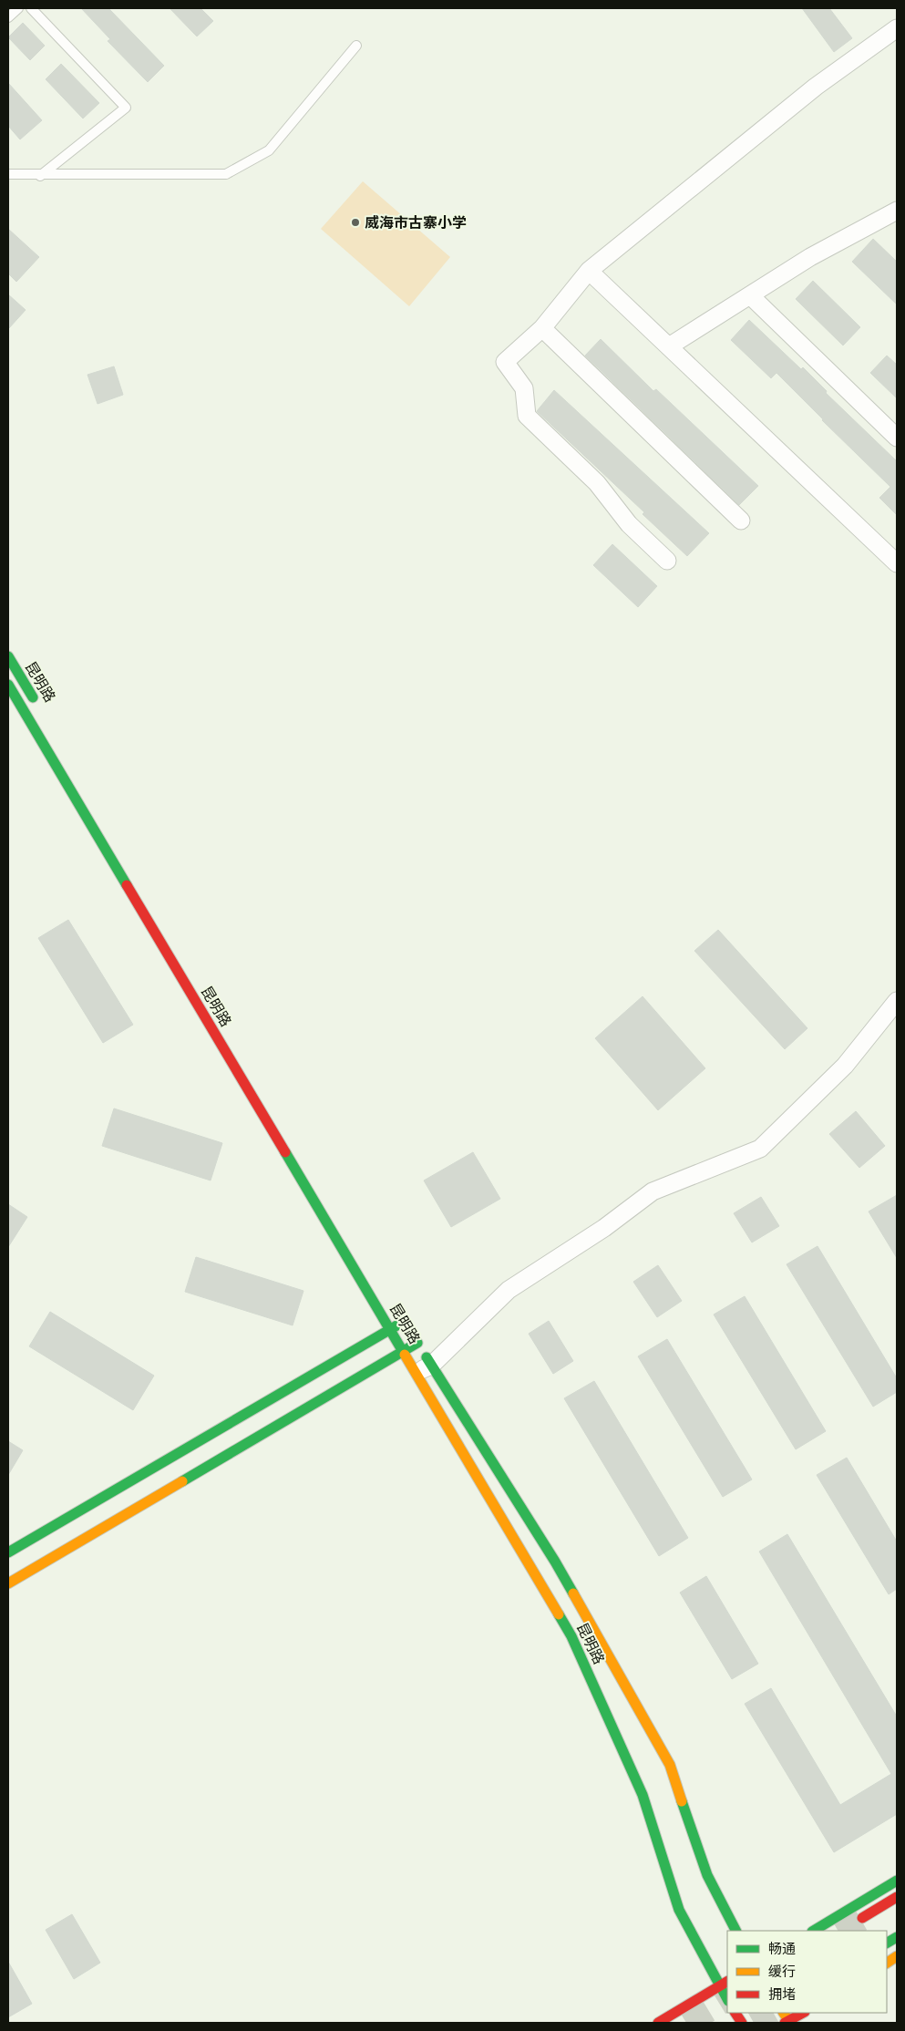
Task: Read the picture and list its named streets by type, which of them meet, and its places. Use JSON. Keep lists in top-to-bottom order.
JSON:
{
  "streets": {
    "main road": ["昆明路"]
  },
  "places": ["威海市古寨小学"],
  "legend": ["畅通", "缓行", "拥堵"]
}
